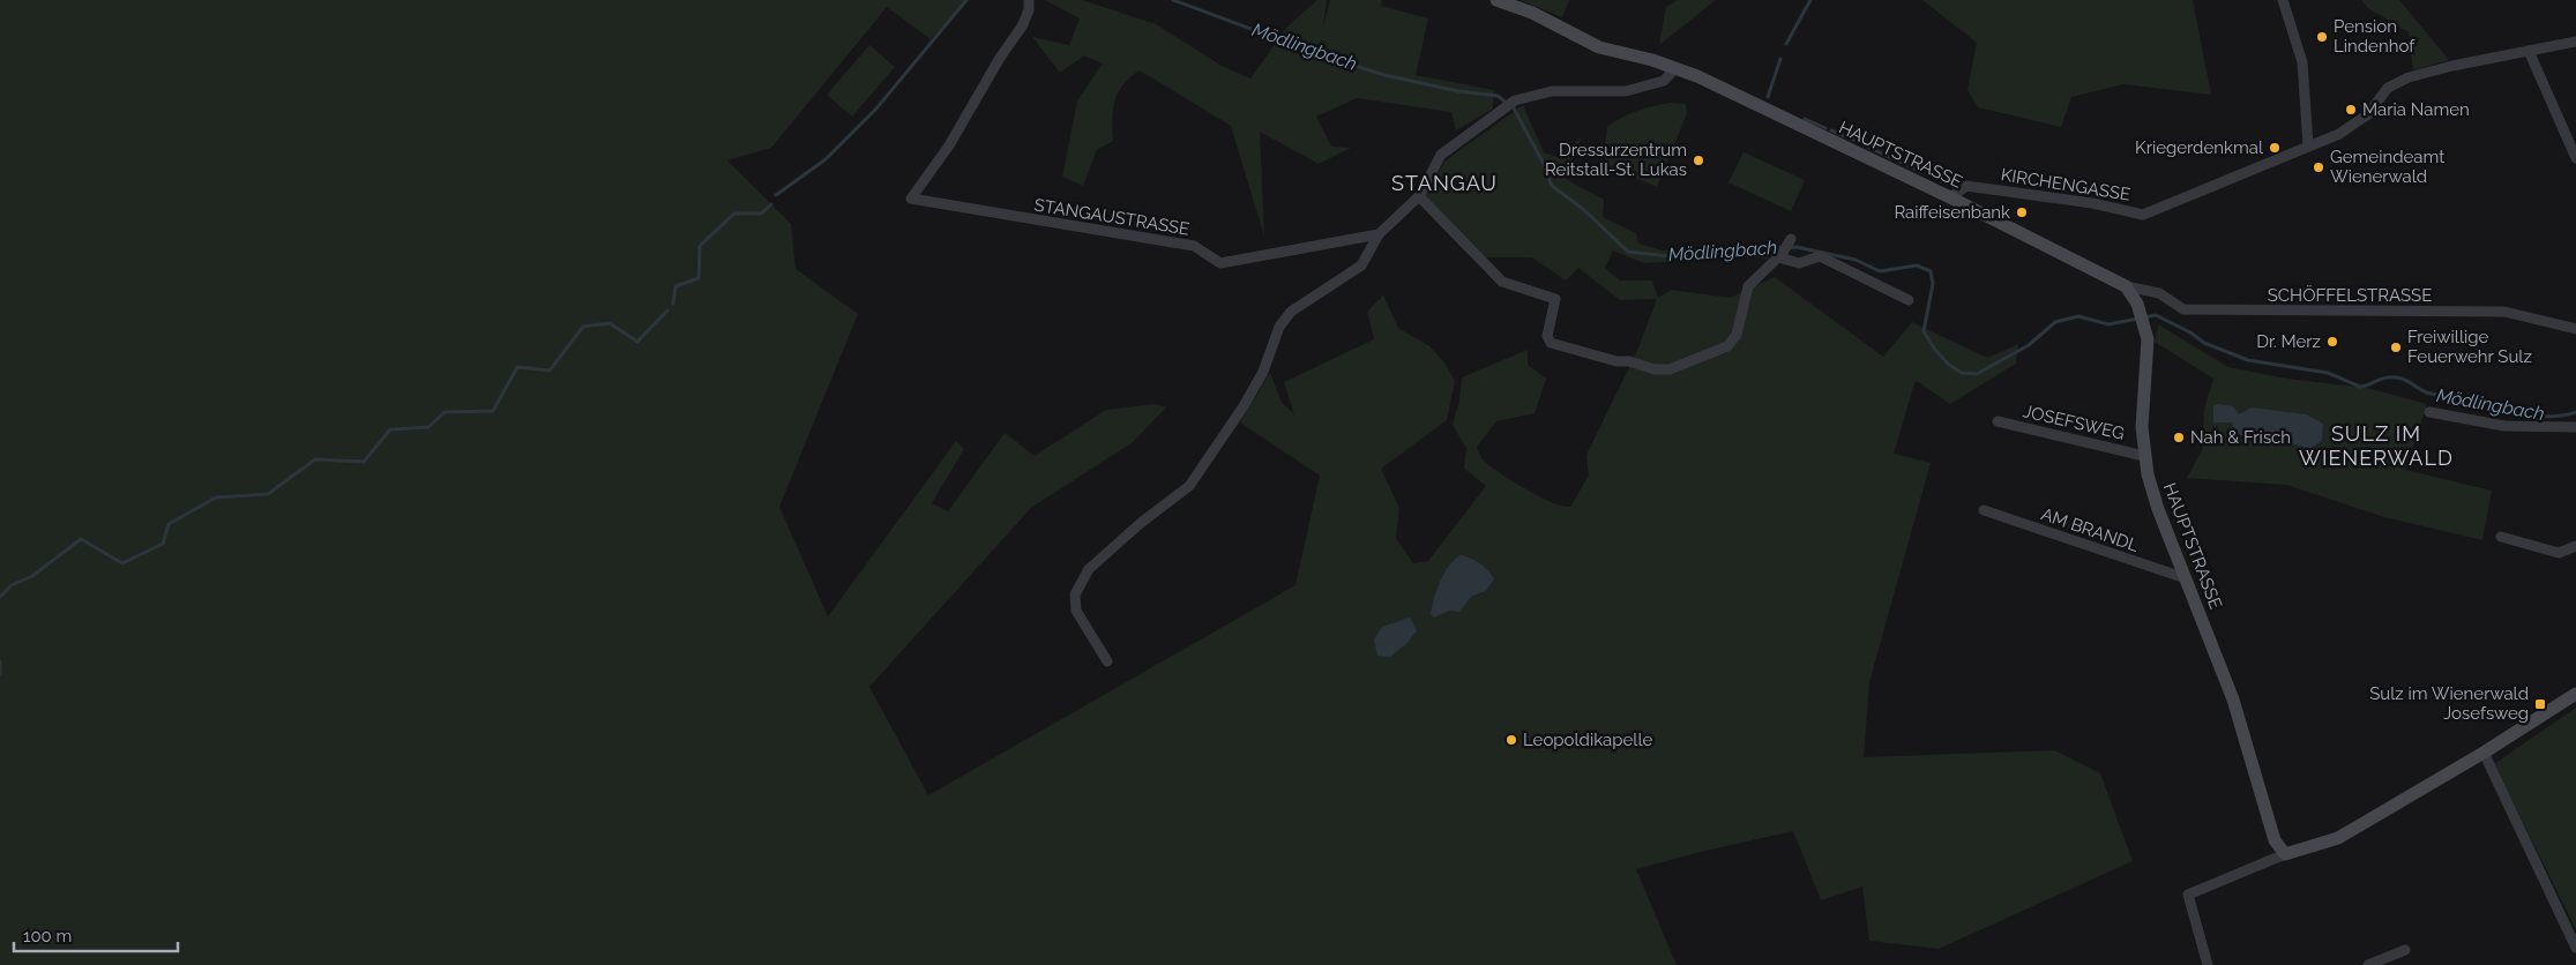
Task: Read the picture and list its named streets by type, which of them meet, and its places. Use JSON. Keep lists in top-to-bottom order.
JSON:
{
  "streets": {
    "main road": ["HAUPTSTRASSE"],
    "street": [
      "KIRCHENGASSE",
      "STANGAUSTRASSE",
      "SCHÖFFELSTRASSE",
      "JOSEFSWEG",
      "AM BRANDL"
    ]
  },
  "crossings": [
    ["HAUPTSTRASSE", "KIRCHENGASSE"],
    ["HAUPTSTRASSE", "SCHÖFFELSTRASSE"],
    ["HAUPTSTRASSE", "JOSEFSWEG"],
    ["HAUPTSTRASSE", "AM BRANDL"]
  ],
  "districts": ["STANGAU", "SULZ IM WIENERWALD"],
  "water": ["Mödlingbach"],
  "places": {
    "other": [
      "Pension Lindenhof",
      "Maria Namen",
      "Kriegerdenkmal",
      "Dressurzentrum Reitstall-St. Lukas",
      "Gemeindeamt Wienerwald",
      "Raiffeisenbank",
      "Dr. Merz",
      "Freiwillige Feuerwehr Sulz",
      "Nah & Frisch",
      "Leopoldikapelle"
    ],
    "transit": ["Sulz im Wienerwald Josefsweg"]
  },
  "scale_bar": "100 m"
}
